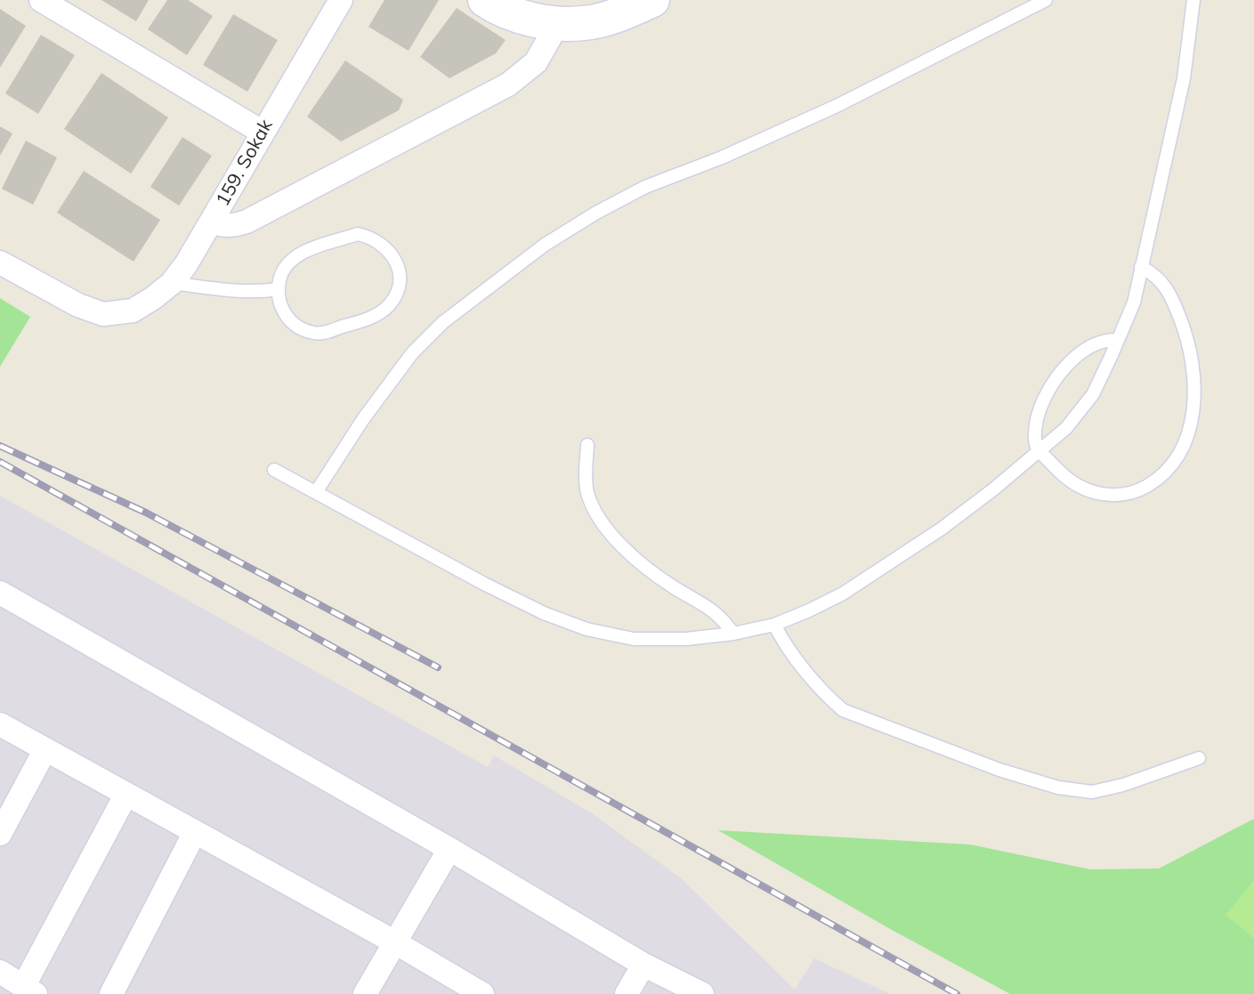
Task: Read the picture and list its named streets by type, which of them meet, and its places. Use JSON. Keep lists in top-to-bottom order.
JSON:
{
  "streets": {
    "street": ["159. Sokak"]
  }
}
